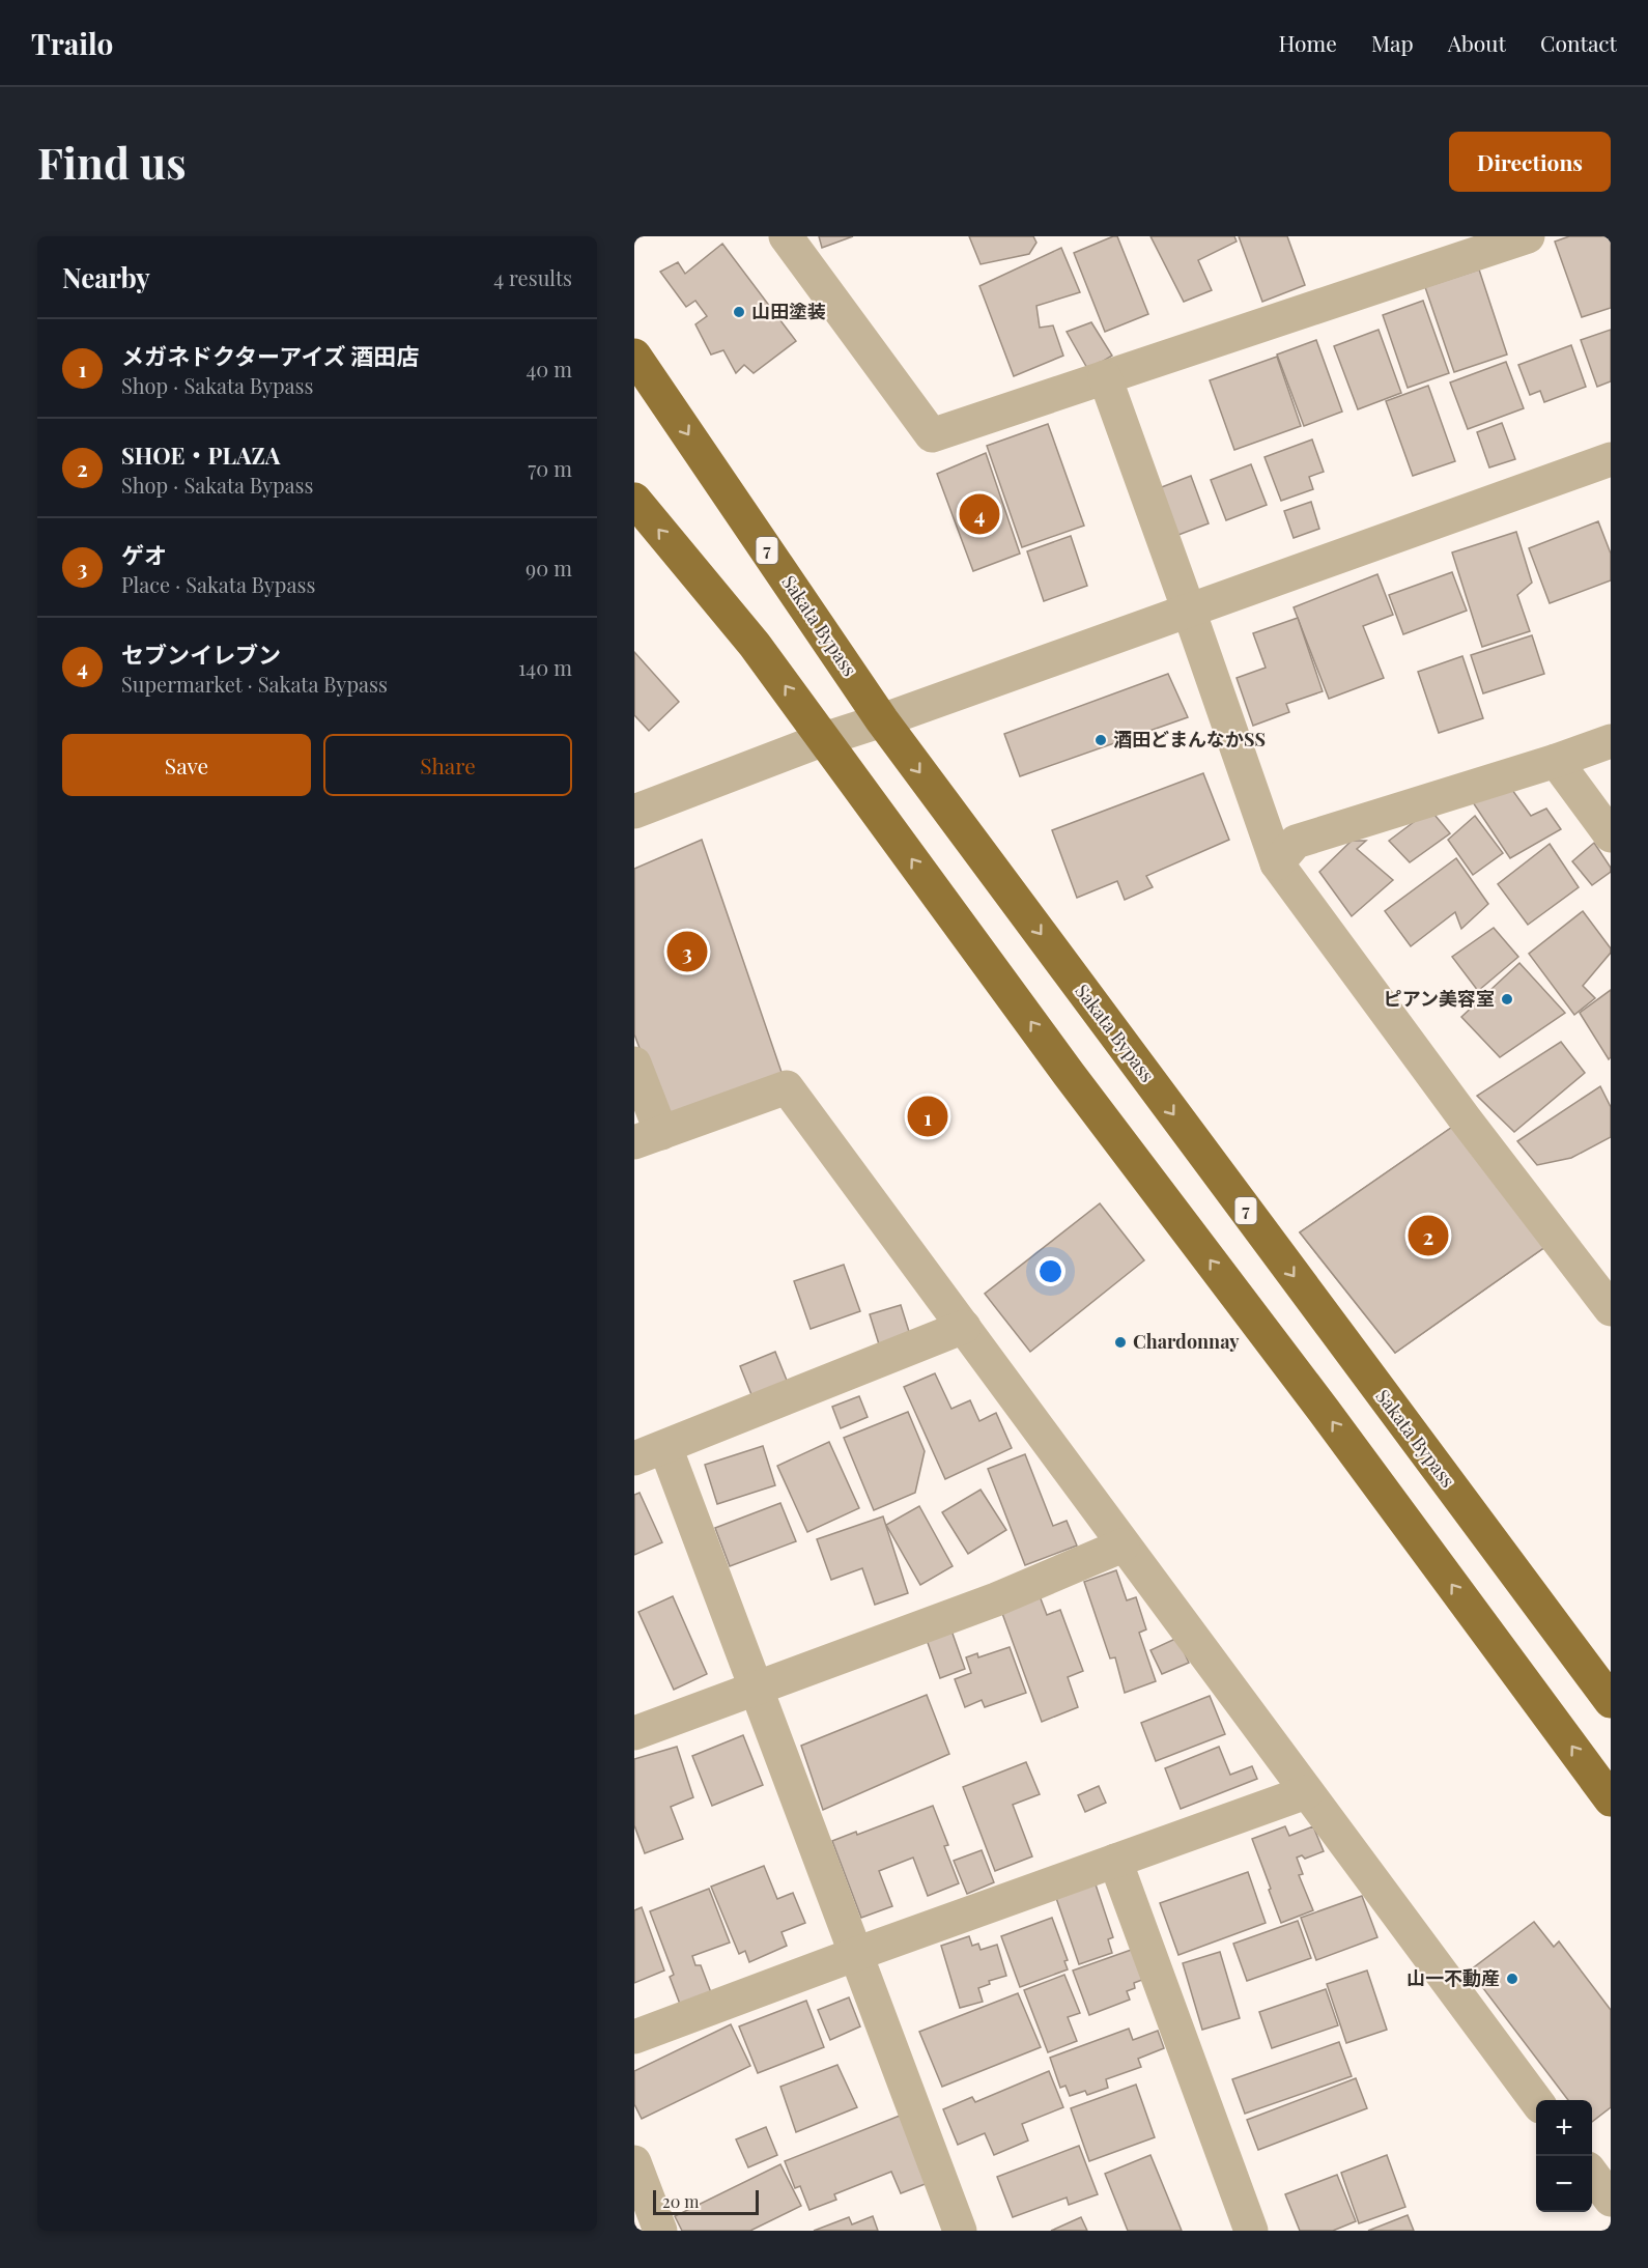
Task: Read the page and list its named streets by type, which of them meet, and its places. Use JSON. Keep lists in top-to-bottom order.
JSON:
{
  "streets": {
    "highway": ["7", "Sakata Bypass"]
  },
  "places": [
    "山田塗装",
    "酒田どまんなかSS",
    "ピアン美容室",
    "Chardonnay",
    "山一不動産"
  ],
  "scale_bar": "20 m",
  "page": {
    "header": "Trailo",
    "nav": [
      "Home",
      "Map",
      "About",
      "Contact"
    ],
    "buttons": [
      "Directions",
      ["Save", "Share"]
    ],
    "title": "Find us",
    "heading": ["Nearby", "4 results"],
    "list": [
      {
        "mark": "1",
        "name": "メガネドクターアイズ 酒田店",
        "note": "Shop · Sakata Bypass",
        "value": "40 m"
      },
      {
        "mark": "2",
        "name": "SHOE・PLAZA",
        "note": "Shop · Sakata Bypass",
        "value": "70 m"
      },
      {
        "mark": "3",
        "name": "ゲオ",
        "note": "Place · Sakata Bypass",
        "value": "90 m"
      },
      {
        "mark": "4",
        "name": "セブンイレブン",
        "note": "Supermarket · Sakata Bypass",
        "value": "140 m"
      }
    ],
    "pins": [
      "4",
      "3",
      "1",
      "2"
    ],
    "map_buttons": ["+", "−"],
    "scale": "20 m"
  }
}
